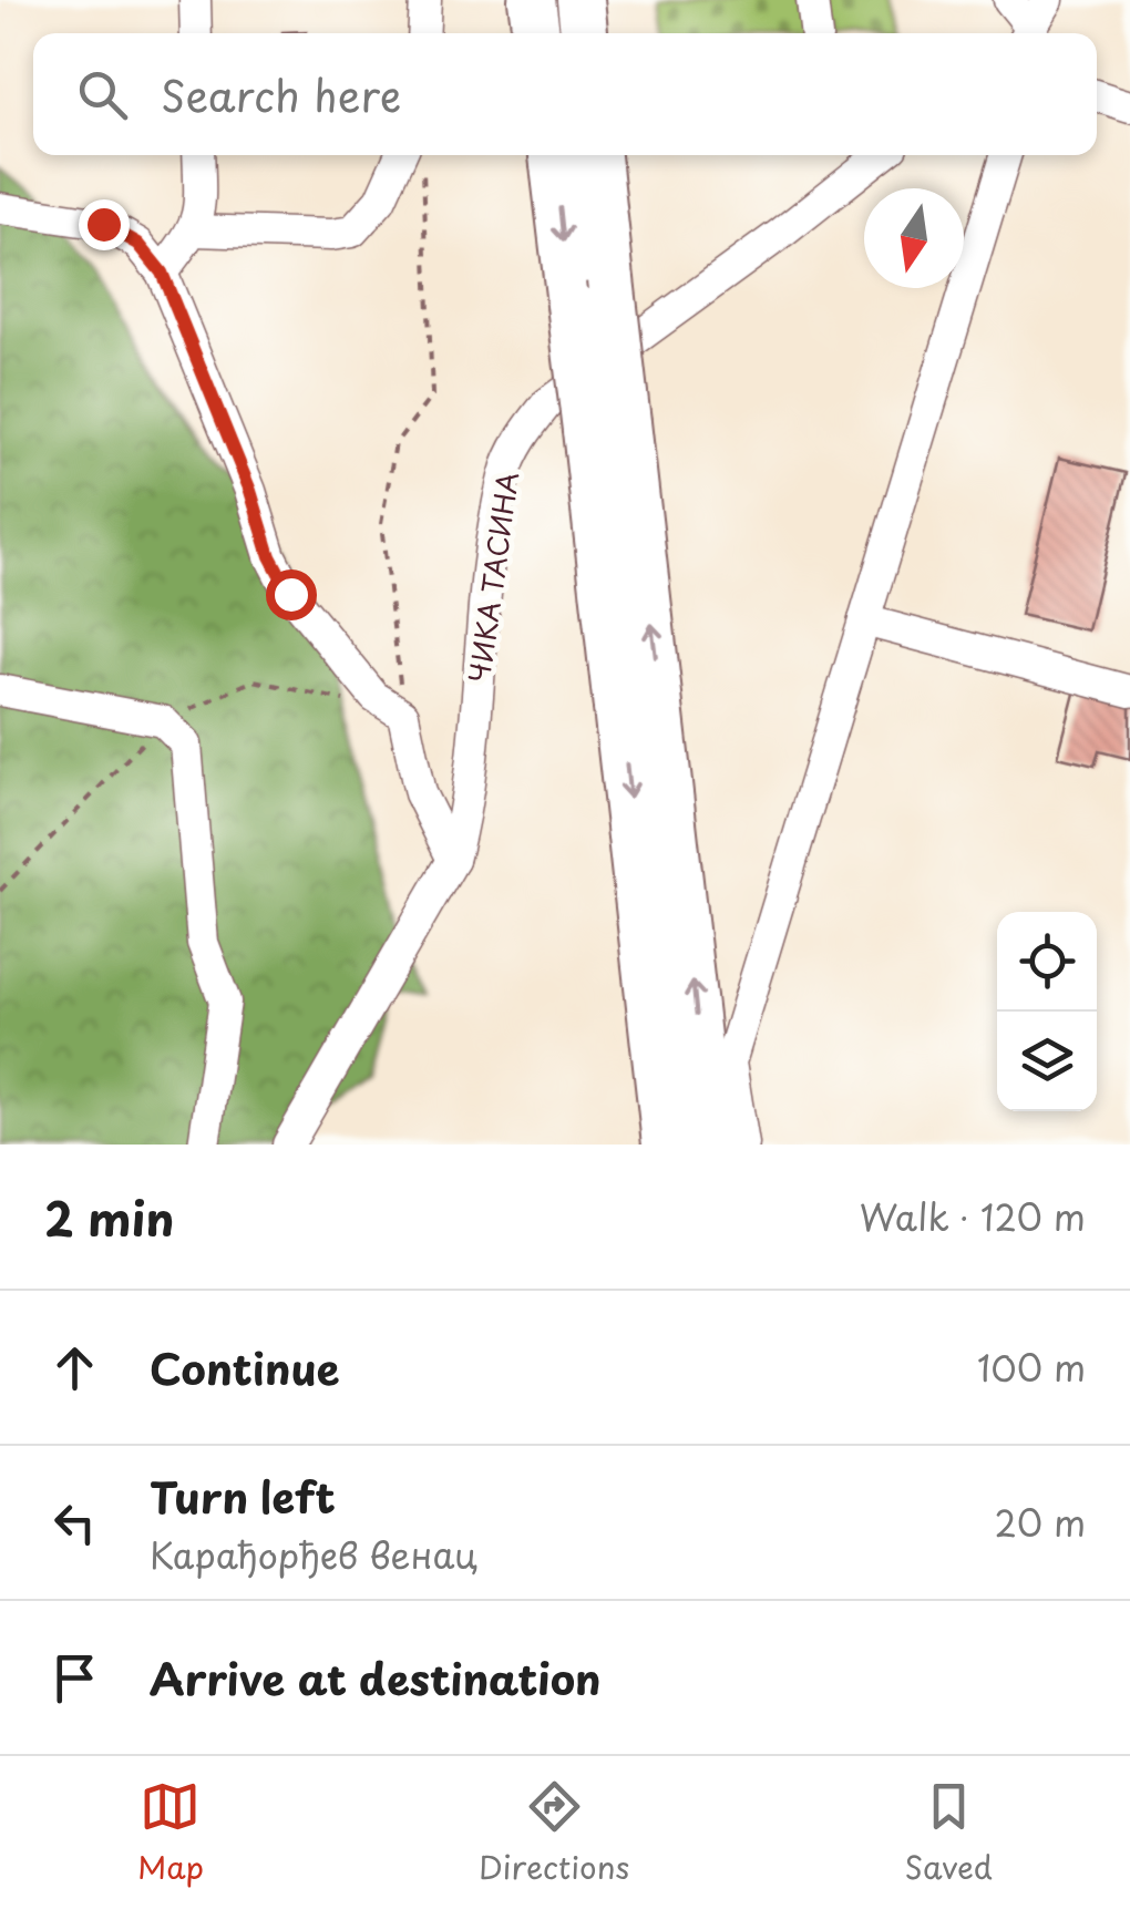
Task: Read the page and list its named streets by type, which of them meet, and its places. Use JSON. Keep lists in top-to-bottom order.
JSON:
{
  "streets": {
    "street": ["ЧИКА ТАСИНА"]
  },
  "north": "bottom",
  "page": {
    "search": "Search here",
    "heading": ["2 min", "Walk · 120 m"],
    "list": [
      ["Continue", "100 m"],
      ["Turn left", "Карађорђев венац", "20 m"],
      "Arrive at destination"
    ],
    "nav": ["Map", "Directions", "Saved"]
  }
}
